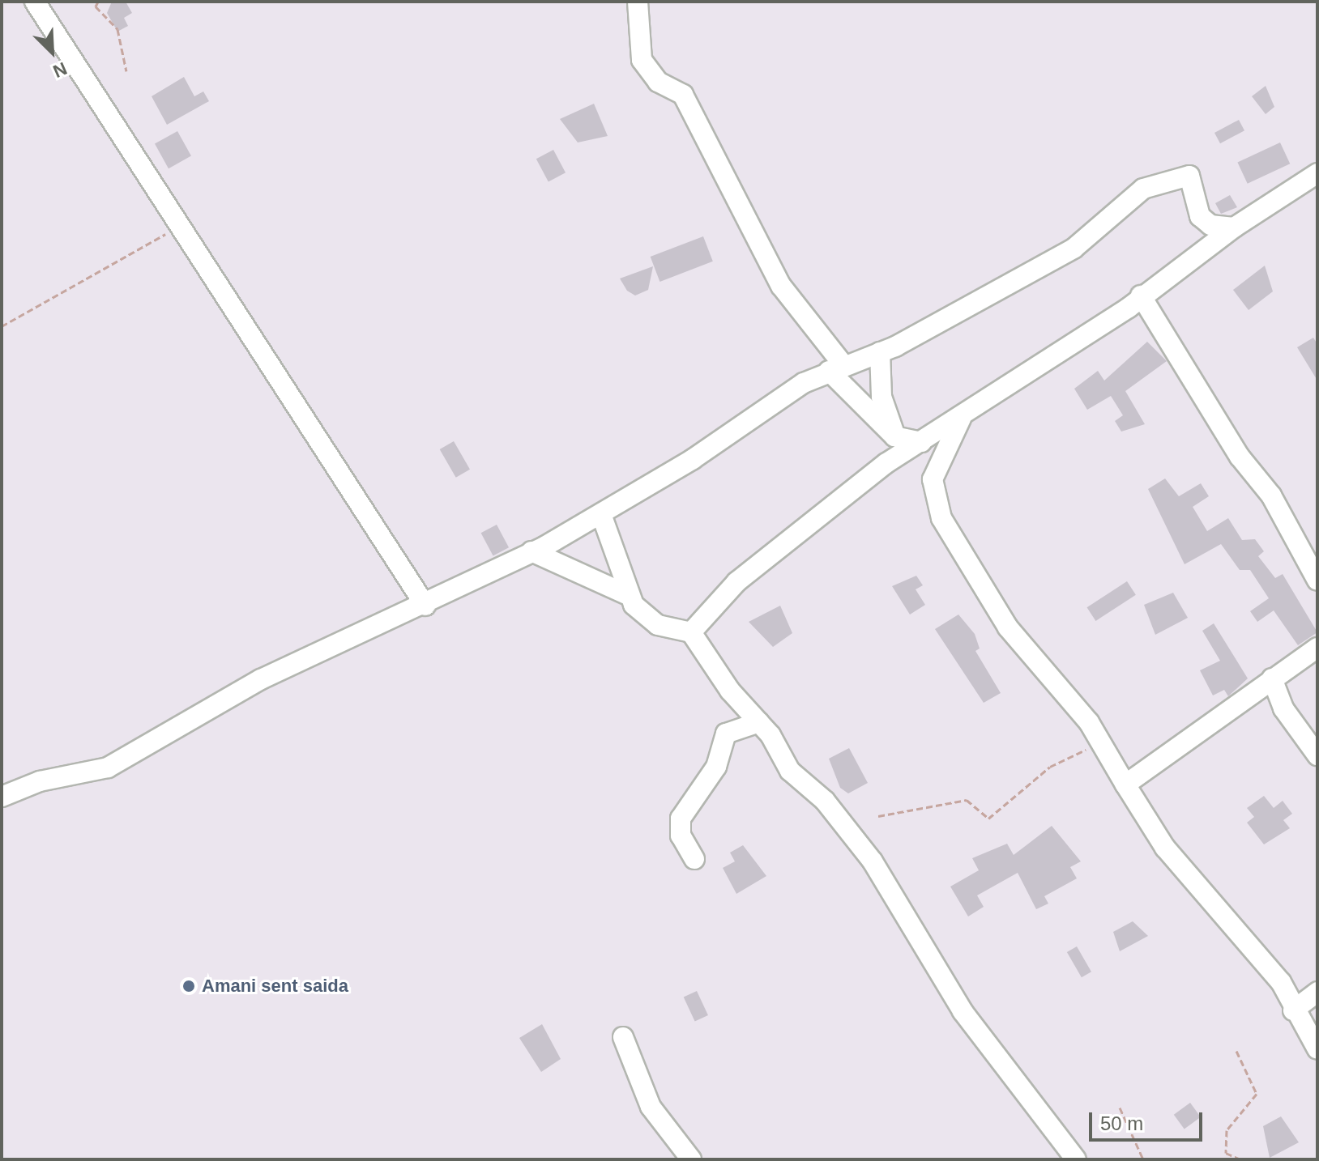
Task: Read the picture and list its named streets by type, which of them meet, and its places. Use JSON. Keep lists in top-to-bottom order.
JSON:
{
  "places": ["Amani sent saida"],
  "scale_bar": "50 m",
  "north": "bottom right"
}
